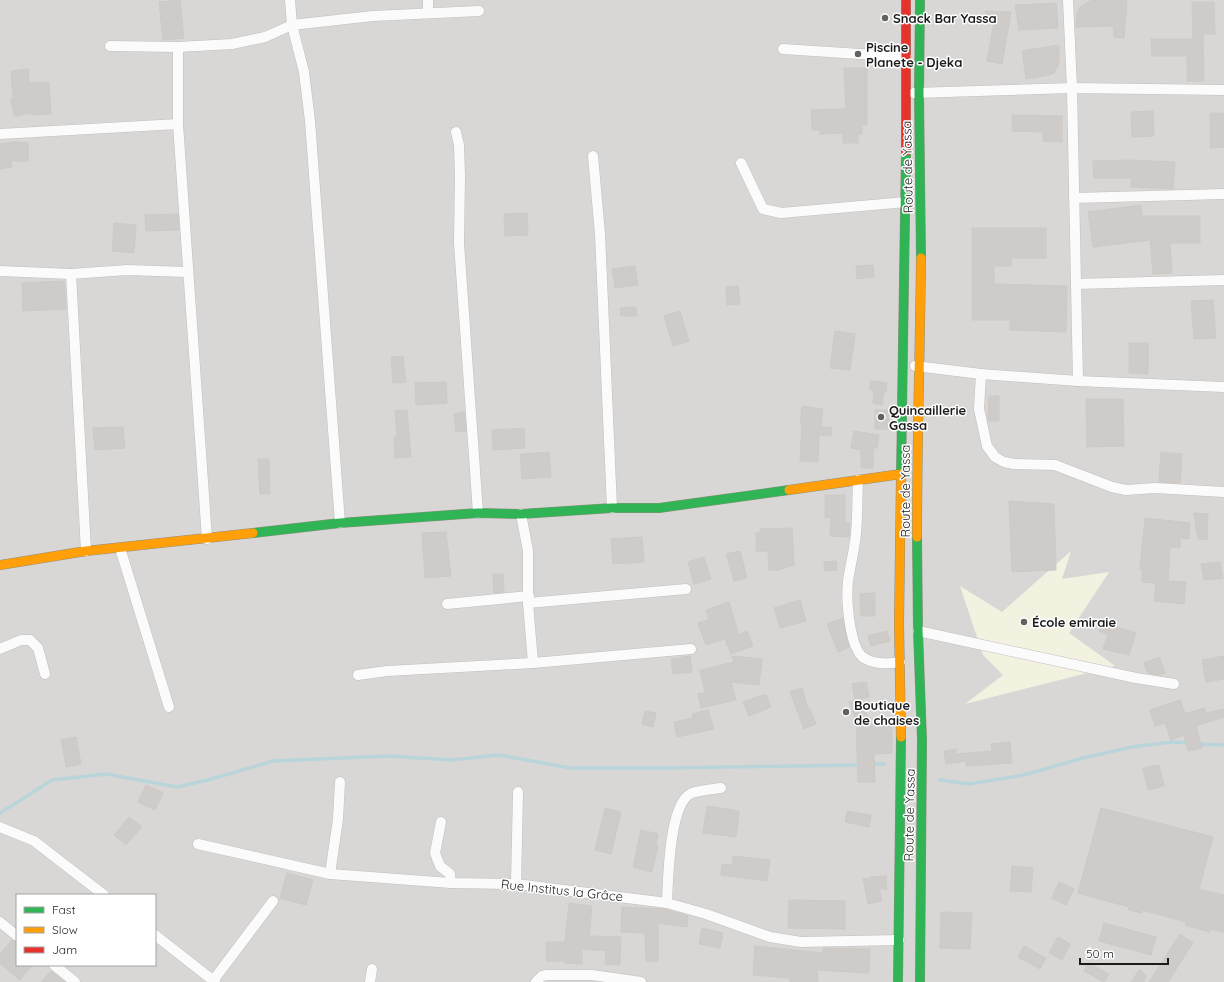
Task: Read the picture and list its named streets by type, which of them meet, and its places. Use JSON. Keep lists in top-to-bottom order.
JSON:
{
  "streets": {
    "main road": ["Route de Yassa"],
    "street": ["Rue Institus la Grâce"]
  },
  "crossings": [
    ["Route de Yassa", "Rue Institus la Grâce"]
  ],
  "places": [
    "Snack Bar Yassa",
    "Piscine Planete - Djeka",
    "Quincaillerie Gassa",
    "École emiraie",
    "Boutique de chaises"
  ],
  "legend": ["Fast", "Slow", "Jam"],
  "scale_bar": "50 m"
}
